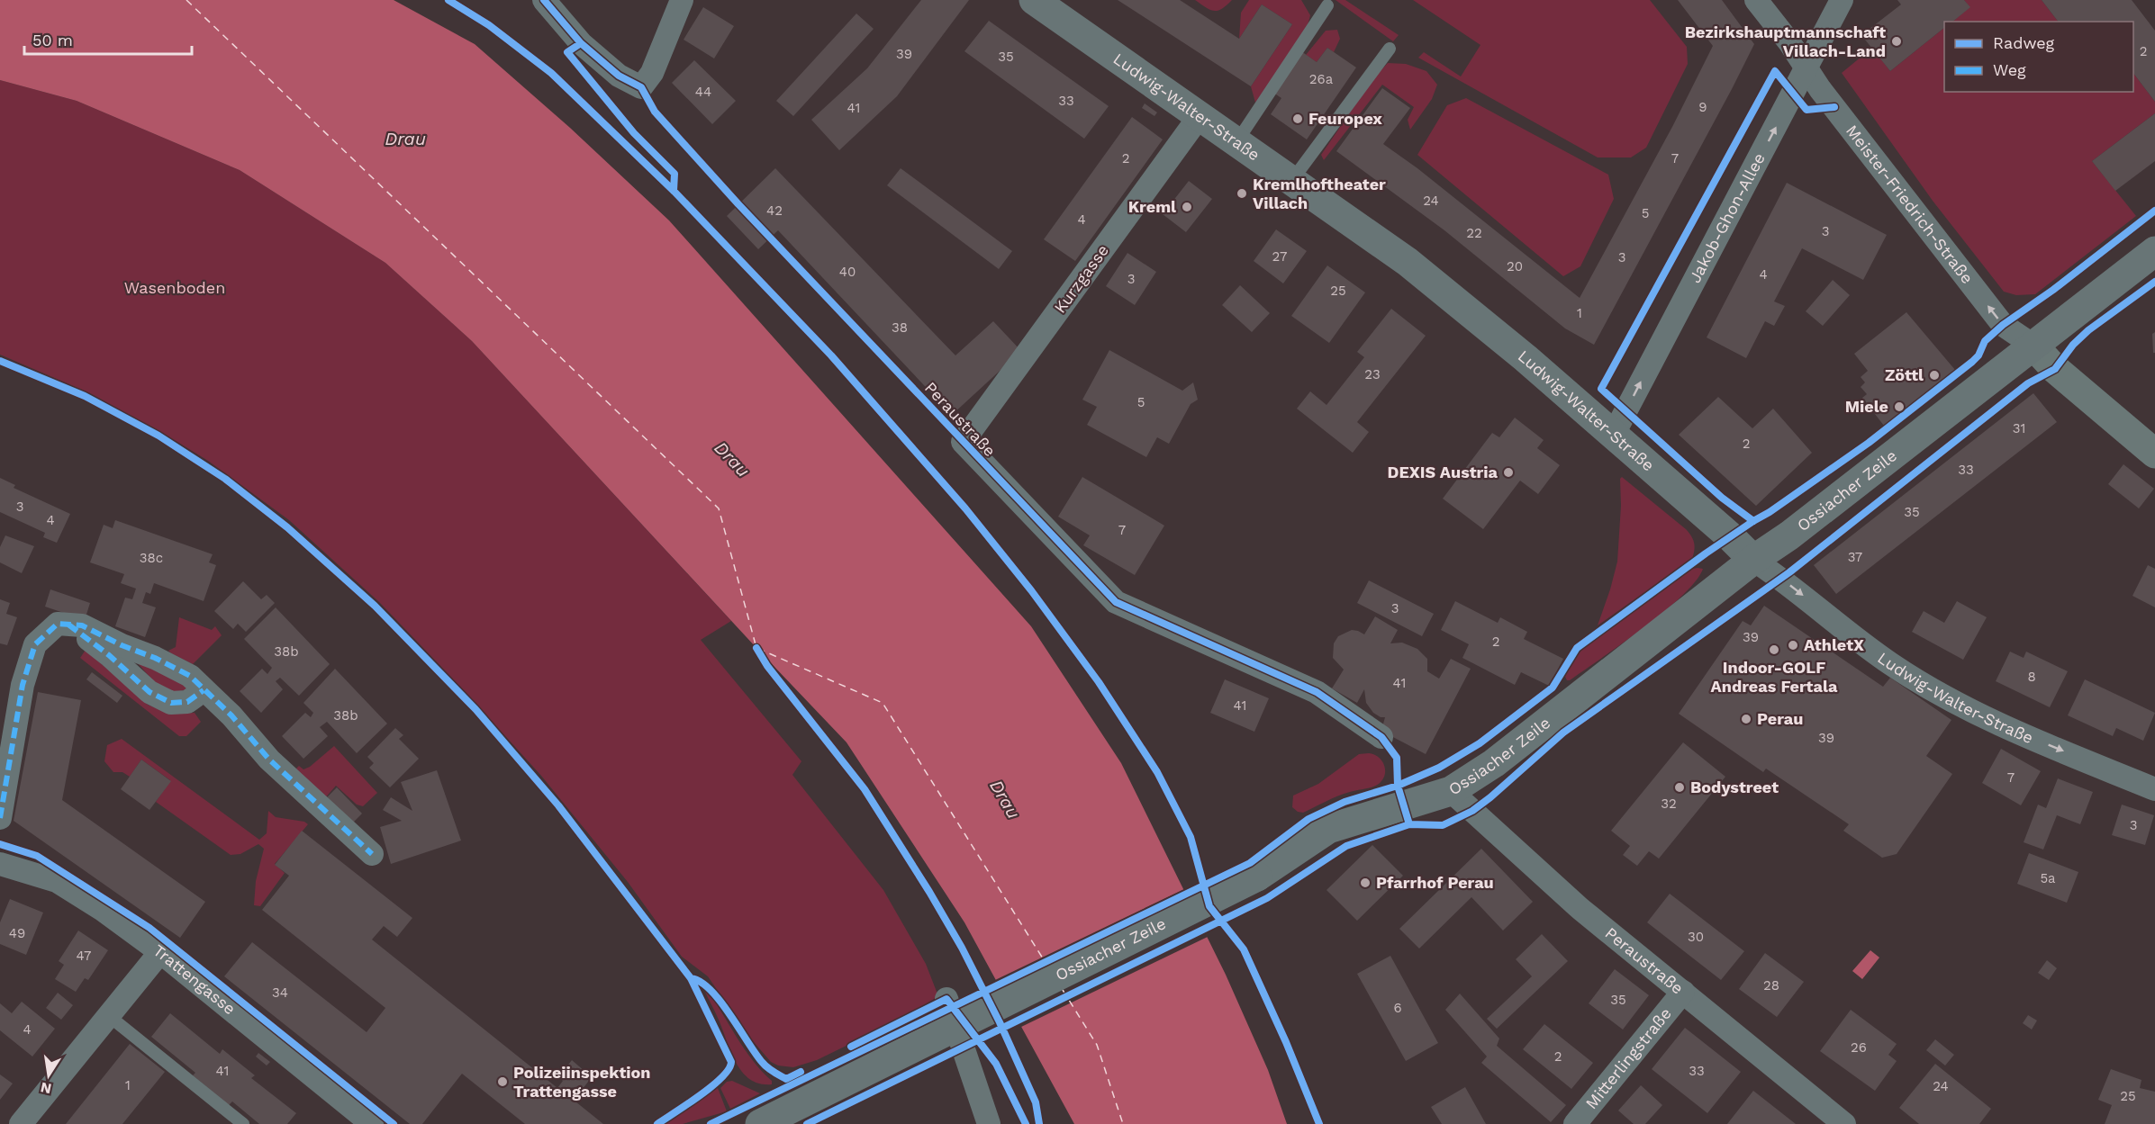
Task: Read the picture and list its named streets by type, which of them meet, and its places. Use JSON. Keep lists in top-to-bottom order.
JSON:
{
  "streets": {
    "main road": ["Ludwig-Walter-Straße", "Ossiacher Zeile"],
    "street": [
      "Meister-Friedrich-Straße",
      "Jakob-Ghon-Allee",
      "Kurzgasse",
      "Peraustraße",
      "Trattengasse",
      "Mitterlingstraße"
    ]
  },
  "crossings": [
    ["Ludwig-Walter-Straße", "Jakob-Ghon-Allee"],
    ["Ludwig-Walter-Straße", "Kurzgasse"],
    ["Ludwig-Walter-Straße", "Ossiacher Zeile"],
    ["Meister-Friedrich-Straße", "Jakob-Ghon-Allee"],
    ["Meister-Friedrich-Straße", "Ossiacher Zeile"],
    ["Kurzgasse", "Peraustraße"],
    ["Peraustraße", "Ossiacher Zeile"],
    ["Peraustraße", "Mitterlingstraße"]
  ],
  "one_way": ["Meister-Friedrich-Straße", "Jakob-Ghon-Allee"],
  "water": ["Drau"],
  "parks": ["Wasenboden"],
  "places": [
    "Bezirkshauptmannschaft Villach-Land",
    "Feuropex",
    "Kremlhoftheater Villach",
    "Kreml",
    "Zöttl",
    "Miele",
    "DEXIS Austria",
    "AthletX",
    "Indoor-GOLF Andreas Fertala",
    "Perau",
    "Bodystreet",
    "Pfarrhof Perau",
    "Polizeiinspektion Trattengasse"
  ],
  "house_numbers": [
    "2",
    "39",
    "35",
    "26a",
    "44",
    "33",
    "9",
    "41",
    "2",
    "7",
    "24",
    "42",
    "5",
    "4",
    "3",
    "22",
    "27",
    "3",
    "20",
    "40",
    "4",
    "3",
    "25",
    "1",
    "38",
    "23",
    "5",
    "31",
    "2",
    "33",
    "3",
    "35",
    "4",
    "7",
    "37",
    "38c",
    "3",
    "39",
    "2",
    "38b",
    "8",
    "41",
    "41",
    "38b",
    "39",
    "7",
    "32",
    "3",
    "5a",
    "49",
    "30",
    "47",
    "28",
    "34",
    "35",
    "6",
    "4",
    "26",
    "2",
    "41",
    "33",
    "1",
    "24",
    "25"
  ],
  "legend": ["Radweg", "Weg"],
  "scale_bar": "50 m",
  "north": "bottom"
}
